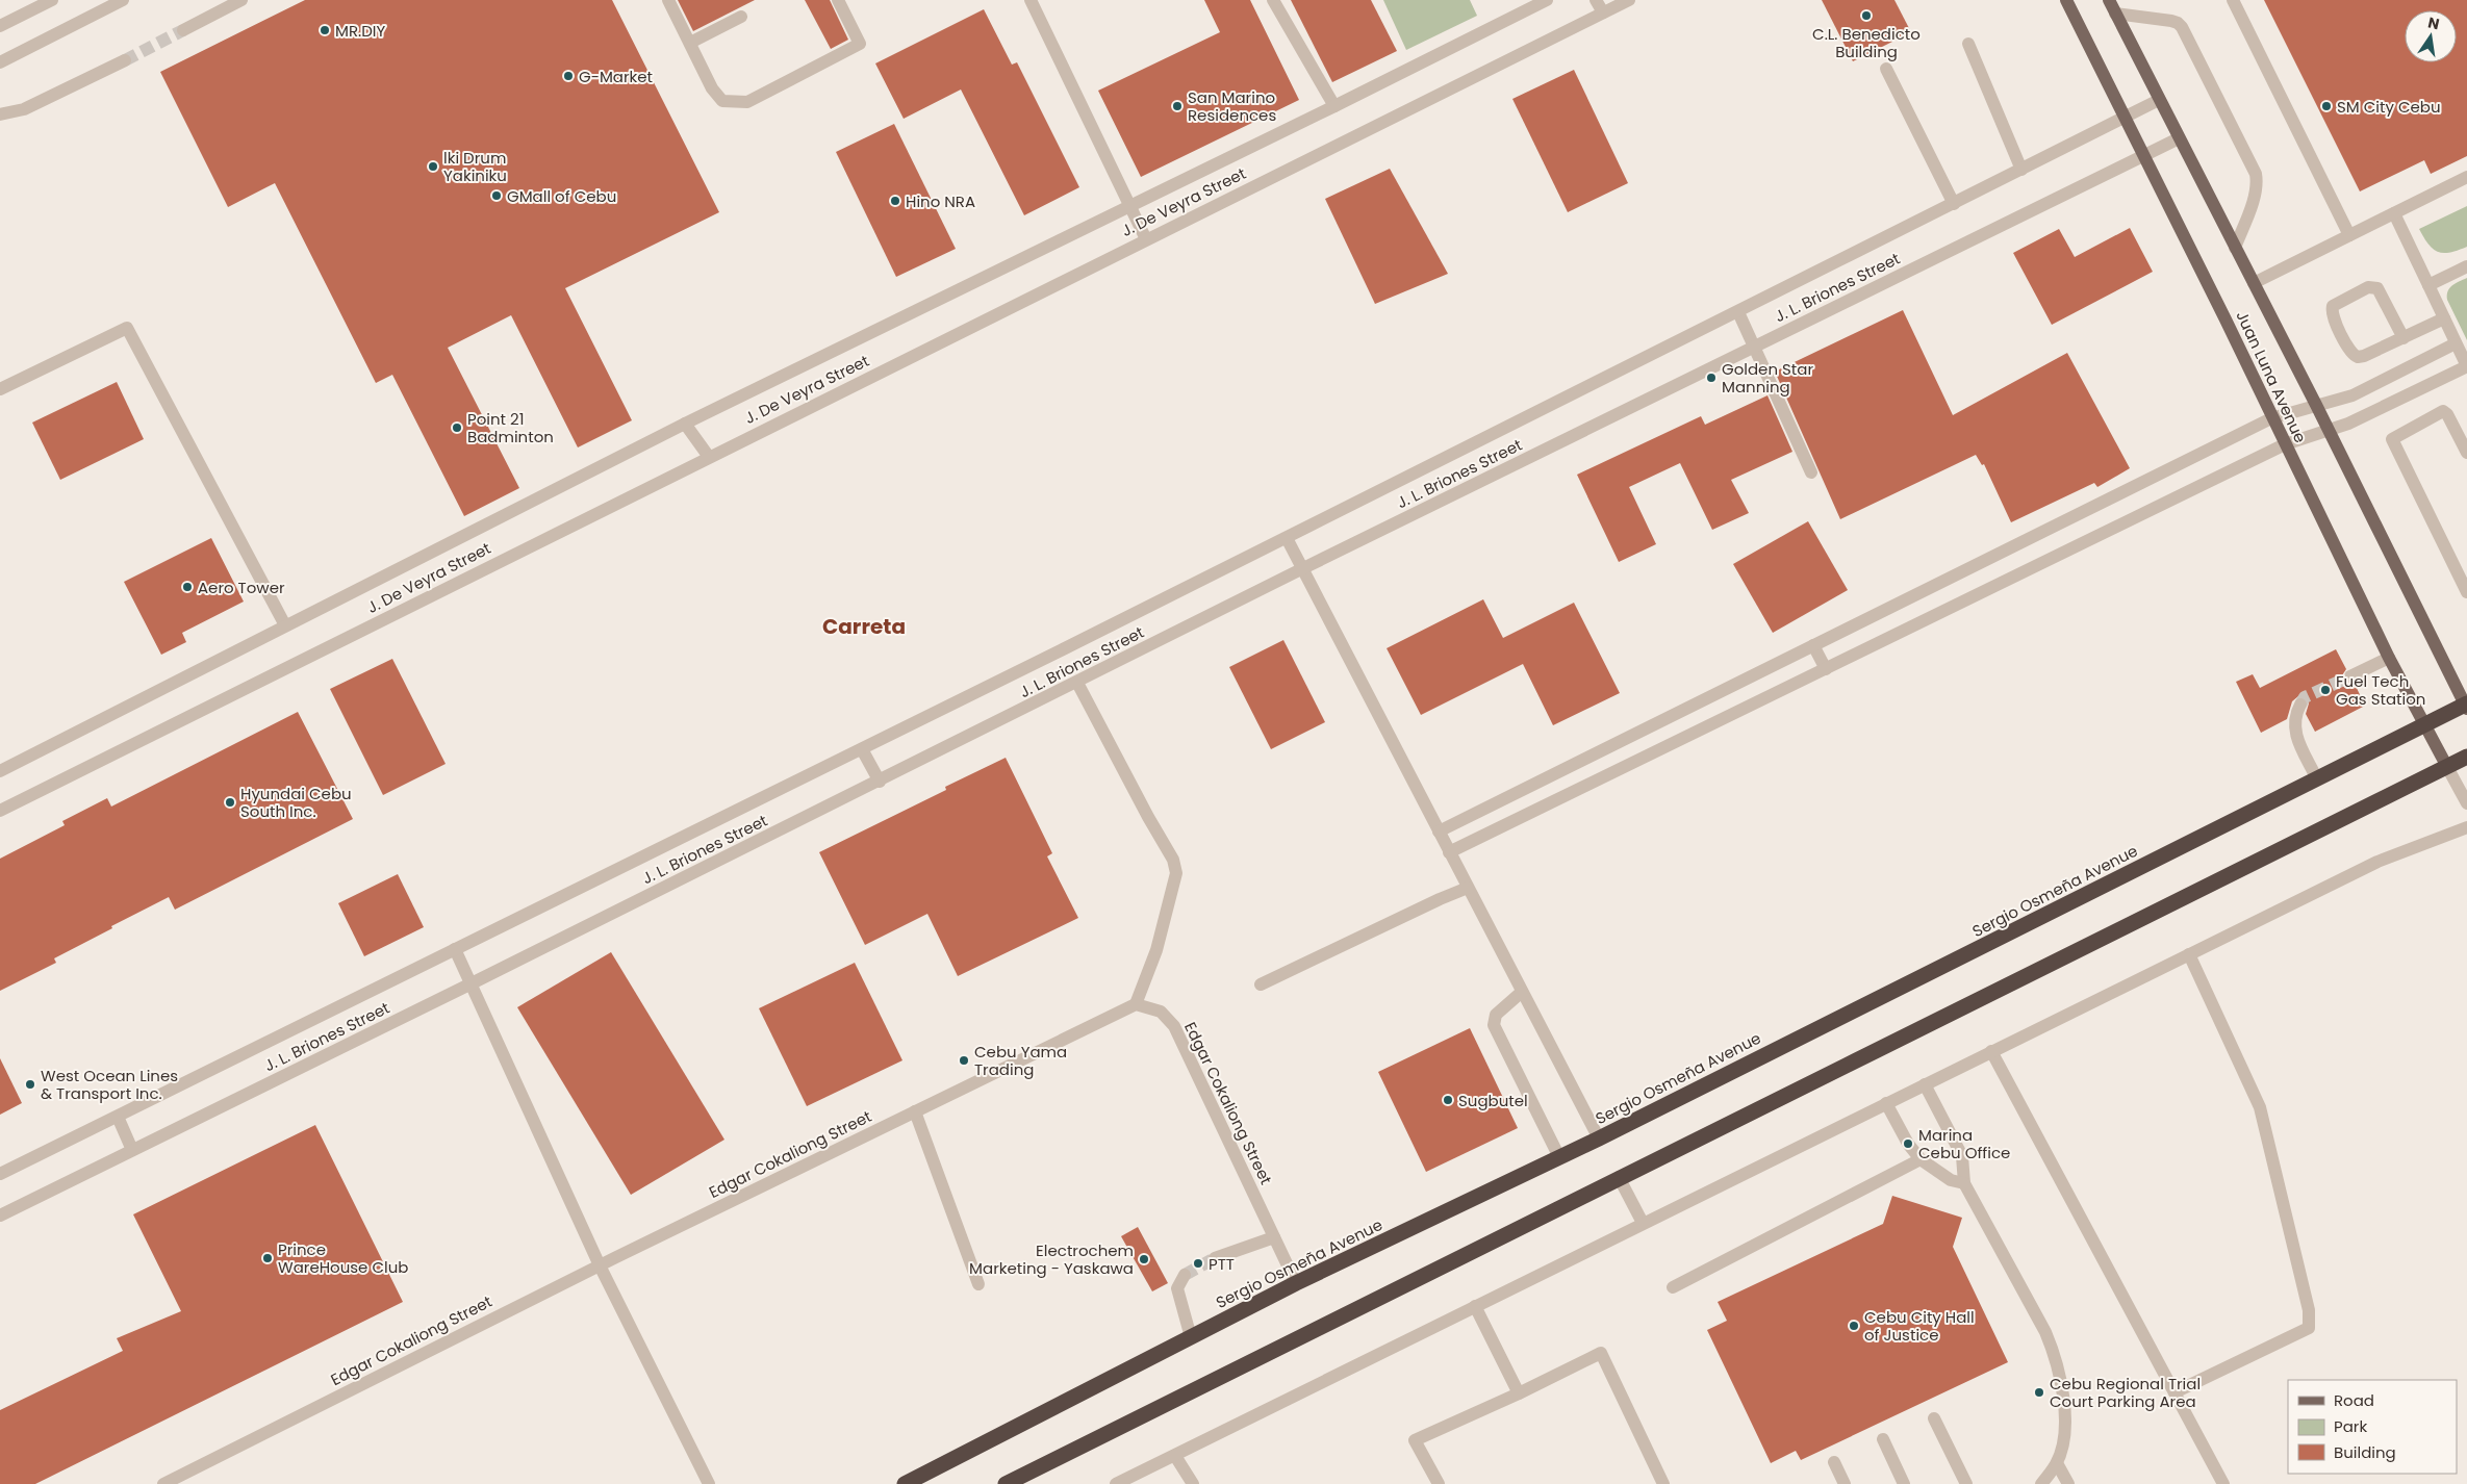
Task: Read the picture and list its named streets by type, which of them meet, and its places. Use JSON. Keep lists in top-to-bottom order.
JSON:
{
  "streets": {
    "highway": ["Sergio Osmeña Avenue"],
    "main road": ["Juan Luna Avenue"],
    "street": ["J. De Veyra Street", "J. L. Briones Street", "Edgar Cokaliong Street"]
  },
  "crossings": [
    ["J. L. Briones Street", "Juan Luna Avenue"],
    ["Juan Luna Avenue", "Sergio Osmeña Avenue"],
    ["Sergio Osmeña Avenue", "Edgar Cokaliong Street"]
  ],
  "districts": ["Carreta"],
  "places": [
    "C.L. Benedicto Building",
    "MR.DIY",
    "G-Market",
    "San Marino Residences",
    "SM City Cebu",
    "lki Drum Yakiniku",
    "GMall of Cebu",
    "Hino NRA",
    "Golden Star Manning",
    "Point 21 Badminton",
    "Aero Tower",
    "Fuel Tech Gas Station",
    "Hyundai Cebu South Inc.",
    "Cebu Yama Trading",
    "West Ocean Lines & Transport Inc.",
    "Sugbutel",
    "Marina Cebu Office",
    "Prince WareHouse Club",
    "Electrochem Marketing - Yaskawa",
    "PTT",
    "Cebu City Hall of Justice",
    "Cebu Regional Trial Court Parking Area"
  ],
  "legend": ["Road", "Park", "Building"],
  "north": "top"
}
